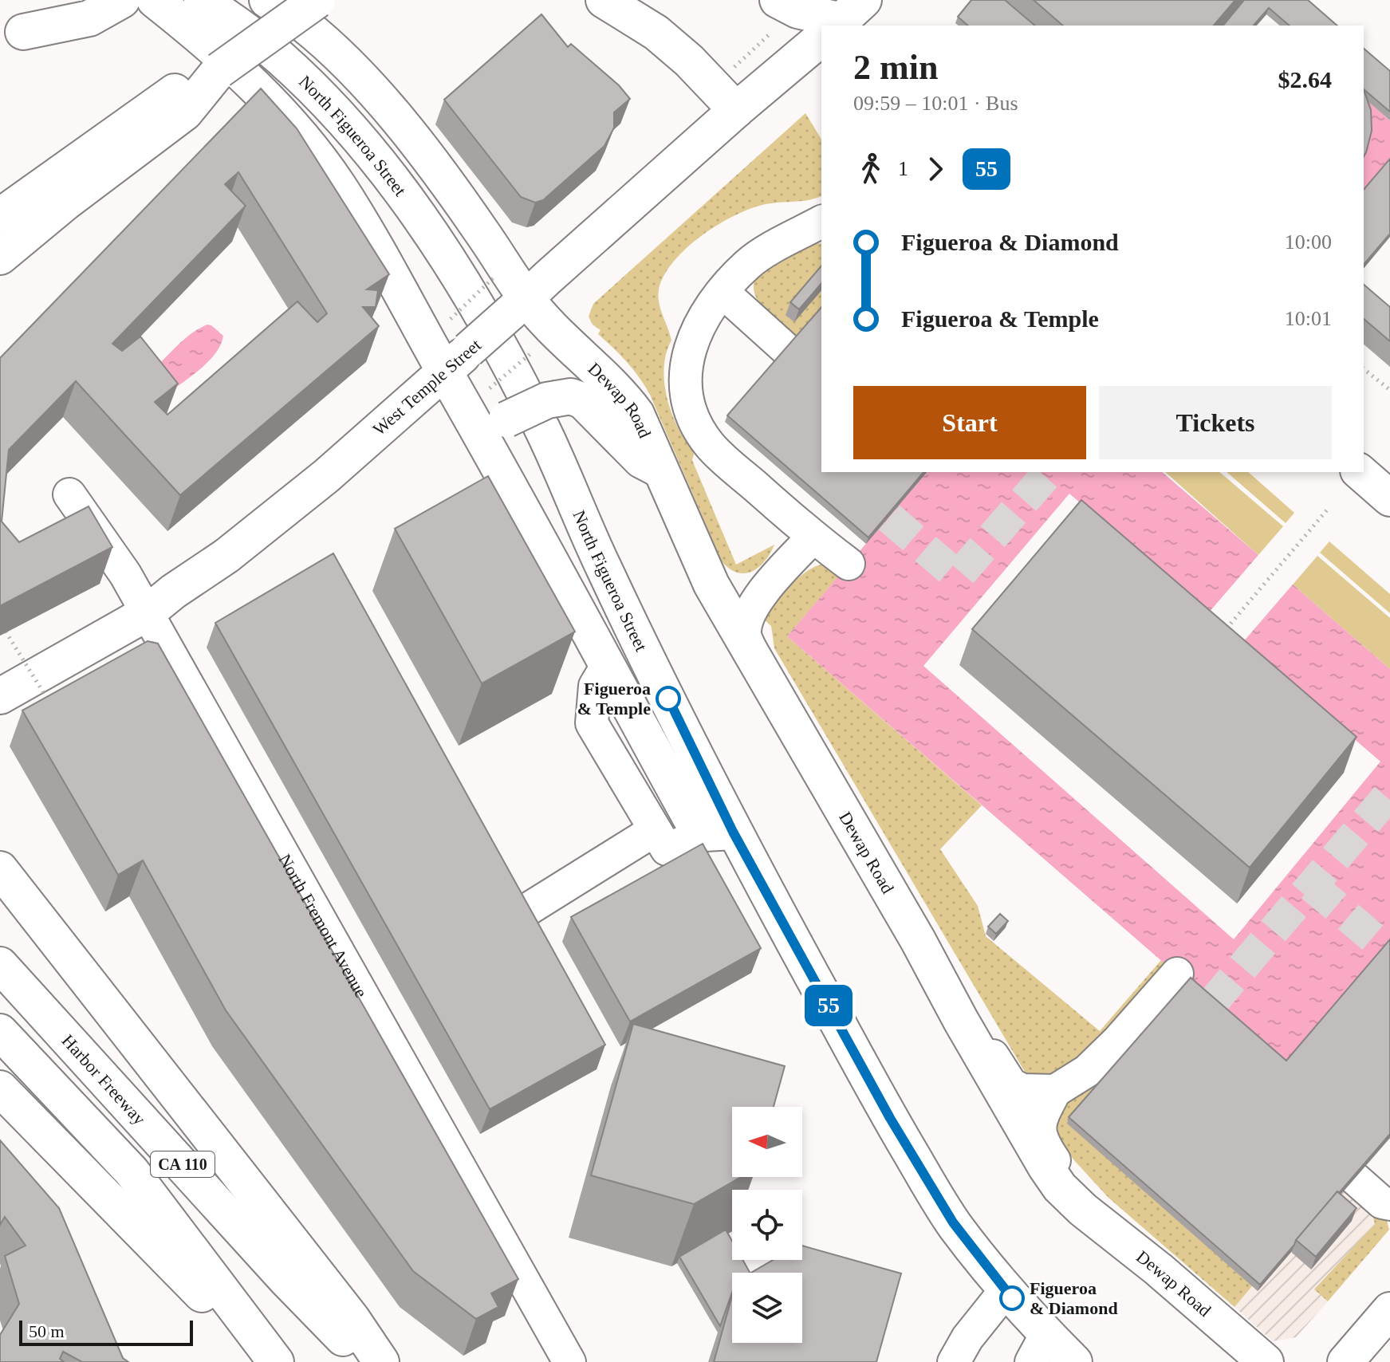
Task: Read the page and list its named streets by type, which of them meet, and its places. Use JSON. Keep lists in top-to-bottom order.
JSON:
{
  "streets": {
    "main road": [
      "North Figueroa Street",
      "West Temple Street",
      "Dewap Road",
      "Harbor Freeway",
      "CA 110"
    ],
    "street": ["North Fremont Avenue"]
  },
  "crossings": [
    ["West Temple Street", "Dewap Road"],
    ["West Temple Street", "North Fremont Avenue"]
  ],
  "places": ["Figueroa & Temple", "Figueroa & Diamond"],
  "lines": ["bus line 55"],
  "scale_bar": "50 m",
  "north": "left",
  "page": {
    "on_map": "55",
    "heading": ["2 min", "09:59 – 10:01 · Bus", "$2.64"],
    "legs": ["1", "55"],
    "list": [
      {
        "name": "Figueroa & Diamond",
        "value": "10:00"
      },
      {
        "name": "Figueroa & Temple",
        "value": "10:01"
      }
    ],
    "buttons": ["Start", "Tickets"],
    "scale": "50 m"
  }
}
